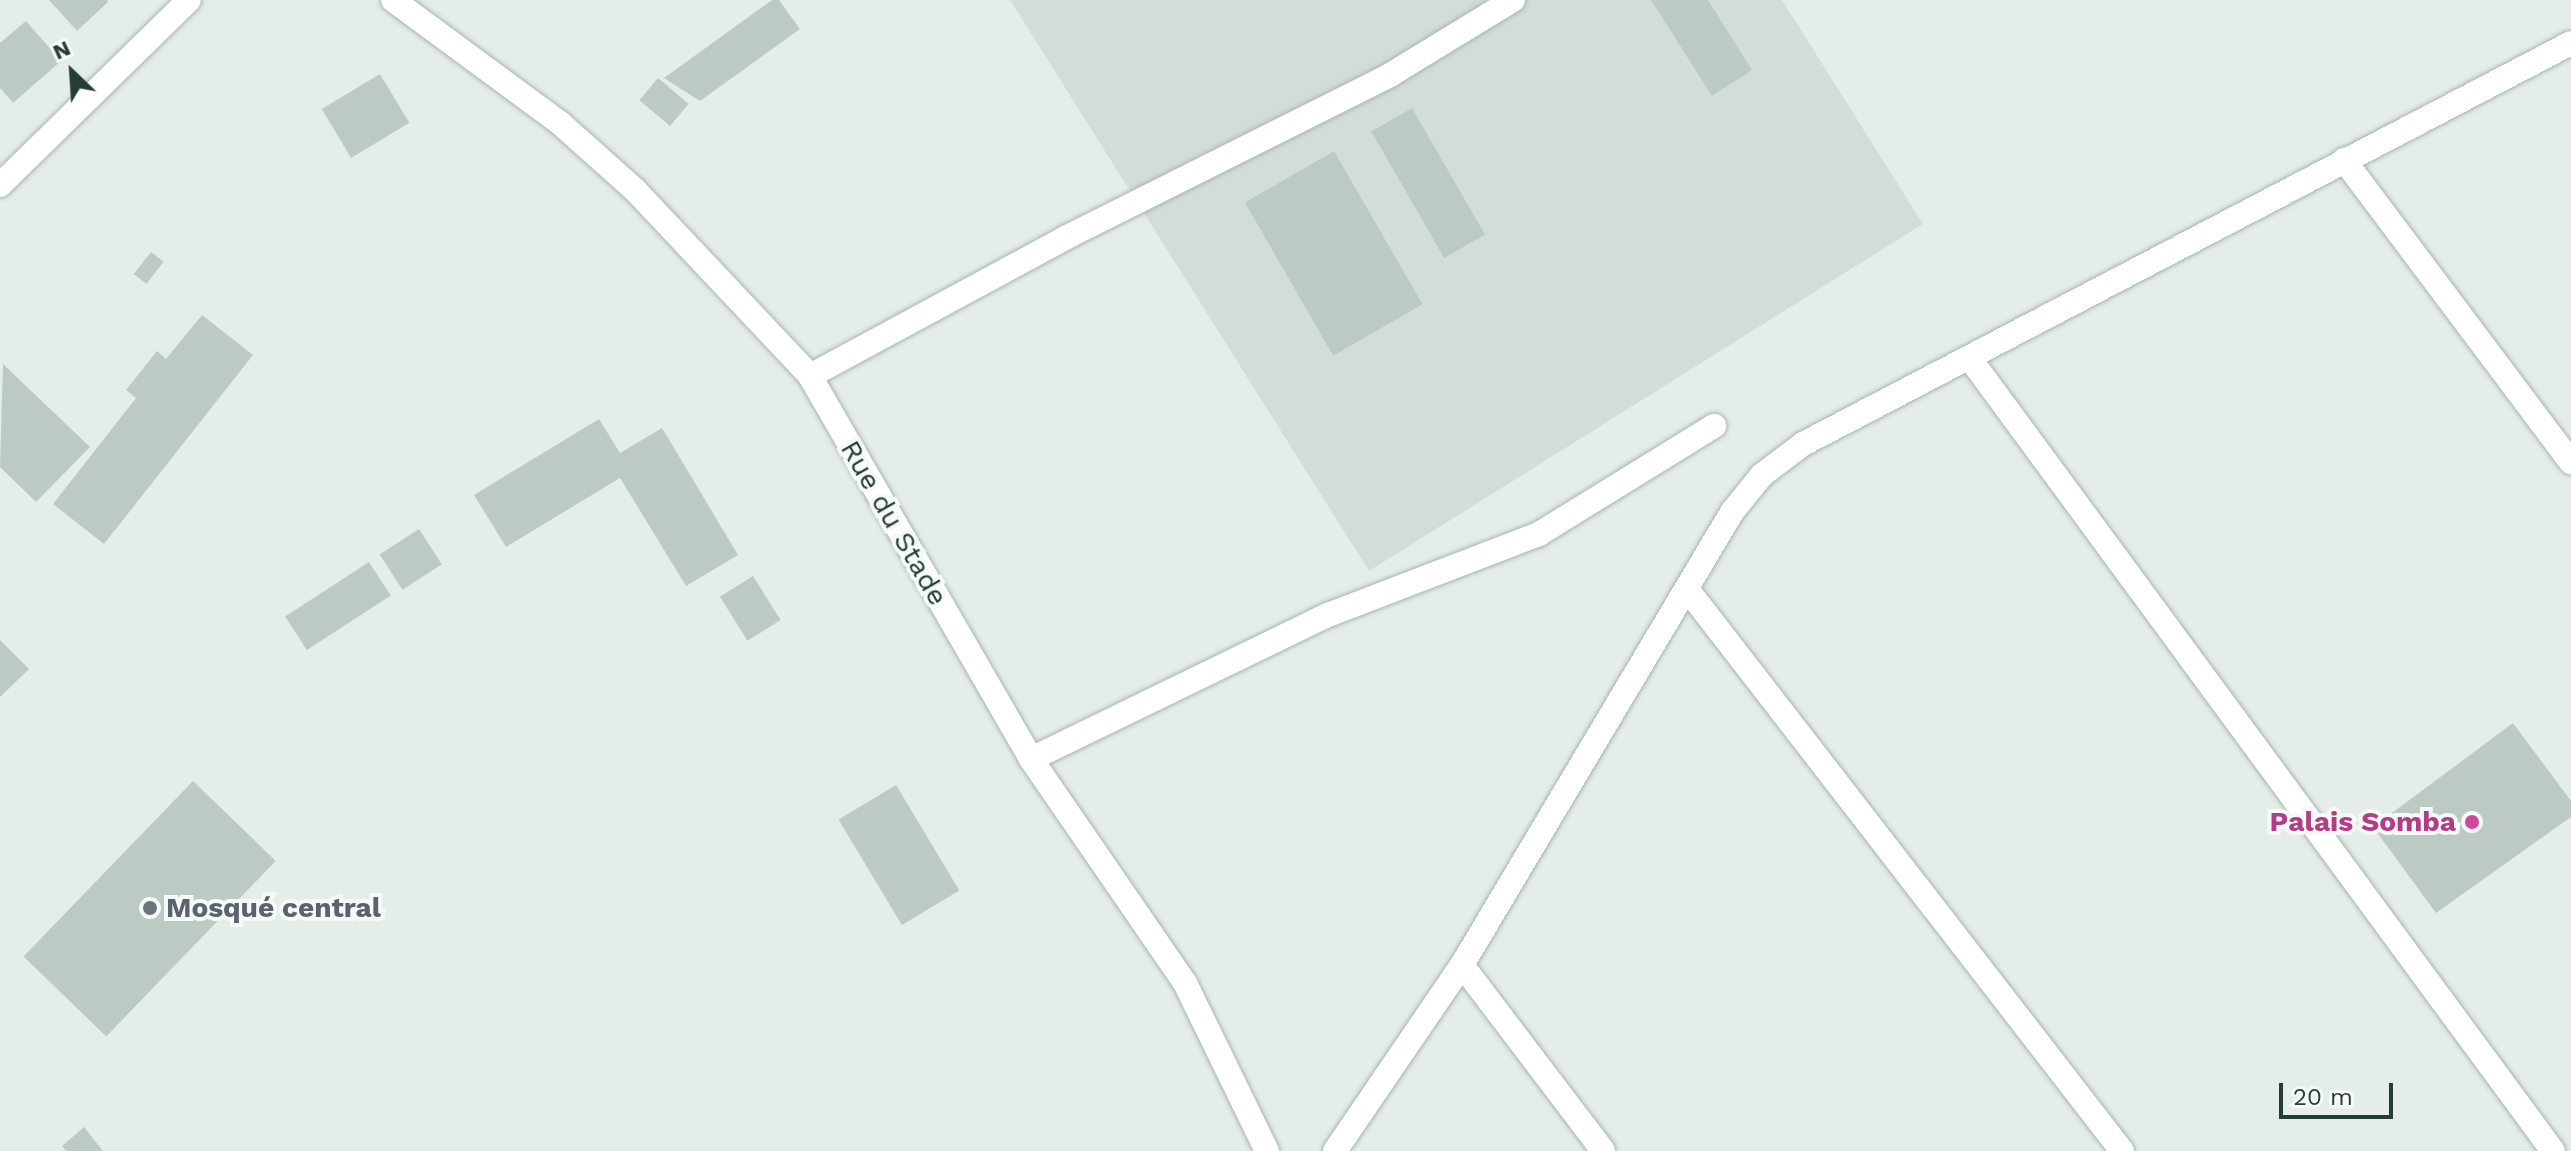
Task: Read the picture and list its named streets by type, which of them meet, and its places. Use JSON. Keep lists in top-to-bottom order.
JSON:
{
  "streets": {
    "street": ["Rue du Stade"]
  },
  "places": ["Palais Somba", "Mosqué central"],
  "scale_bar": "20 m",
  "north": "top left"
}
